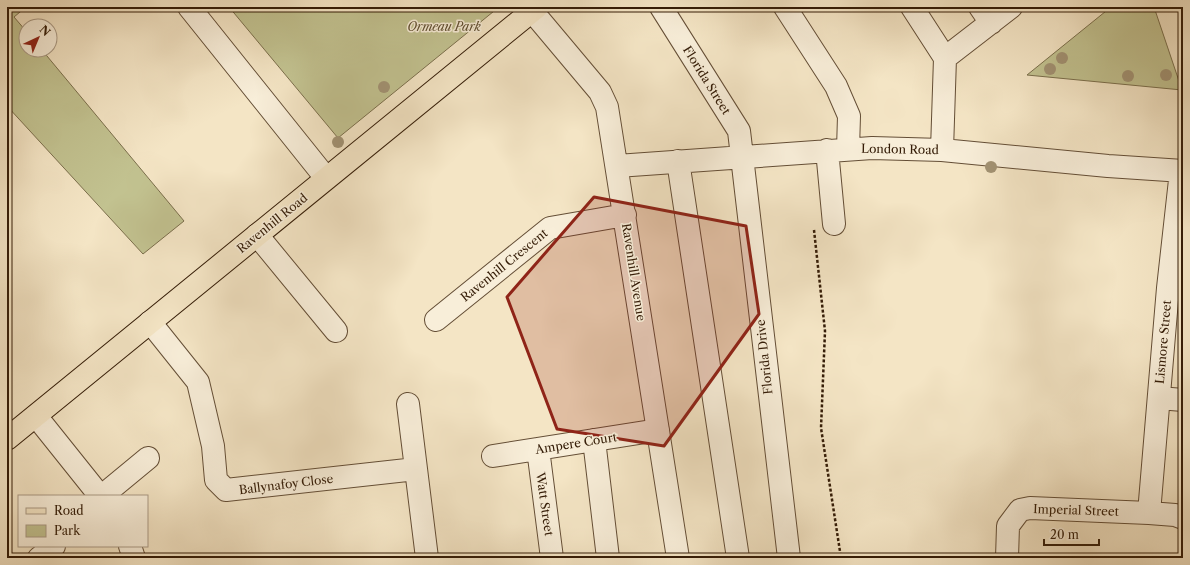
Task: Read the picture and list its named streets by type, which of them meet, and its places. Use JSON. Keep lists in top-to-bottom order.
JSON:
{
  "streets": {
    "main road": ["Ravenhill Road"],
    "street": [
      "Florida Street",
      "London Road",
      "Ravenhill Crescent",
      "Ravenhill Avenue",
      "Lismore Street",
      "Florida Drive",
      "Ampere Court",
      "Ballynafoy Close",
      "Watt Street",
      "Imperial Street"
    ]
  },
  "crossings": [
    ["Florida Street", "London Road"],
    ["Florida Street", "Florida Drive"],
    ["London Road", "Ravenhill Avenue"],
    ["London Road", "Lismore Street"],
    ["London Road", "Florida Drive"],
    ["Ravenhill Road", "Ravenhill Avenue"],
    ["Ravenhill Road", "Ballynafoy Close"],
    ["Ravenhill Crescent", "Ravenhill Avenue"],
    ["Ravenhill Avenue", "Ampere Court"],
    ["Lismore Street", "Imperial Street"],
    ["Ampere Court", "Watt Street"]
  ],
  "parks": ["Ormeau Park"],
  "legend": ["Road", "Park"],
  "scale_bar": "20 m",
  "north": "top right"
}
